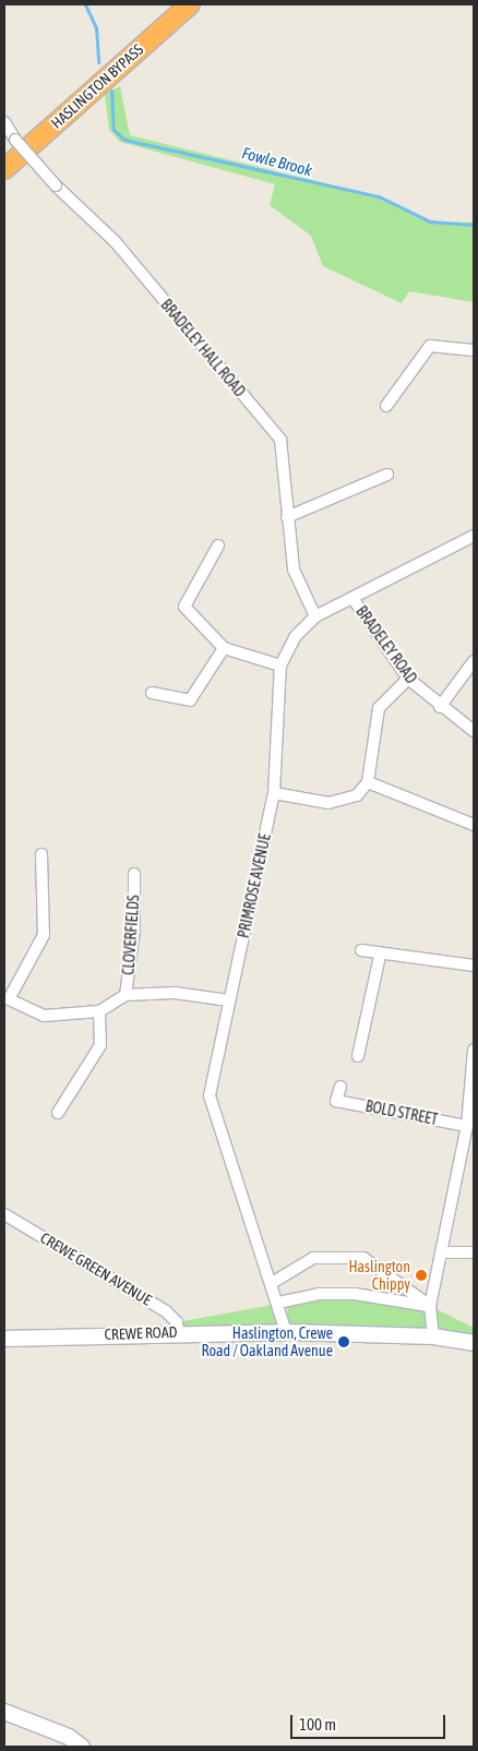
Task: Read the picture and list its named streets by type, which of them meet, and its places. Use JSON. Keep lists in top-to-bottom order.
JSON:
{
  "streets": {
    "highway": ["HASLINGTON BYPASS"],
    "street": [
      "BRADELEY HALL ROAD",
      "BRADELEY ROAD",
      "PRIMROSE AVENUE",
      "CLOVERFIELDS",
      "BOLD STREET",
      "CREWE GREEN AVENUE",
      "CREWE ROAD"
    ]
  },
  "crossings": [
    ["BRADELEY HALL ROAD", "PRIMROSE AVENUE"],
    ["BRADELEY ROAD", "PRIMROSE AVENUE"],
    ["PRIMROSE AVENUE", "CLOVERFIELDS"],
    ["PRIMROSE AVENUE", "CREWE ROAD"],
    ["CREWE GREEN AVENUE", "CREWE ROAD"]
  ],
  "water": ["Fowle Brook"],
  "places": ["Haslington Chippy", "Haslington, Crewe Road / Oakland Avenue"],
  "scale_bar": "100 m"
}
